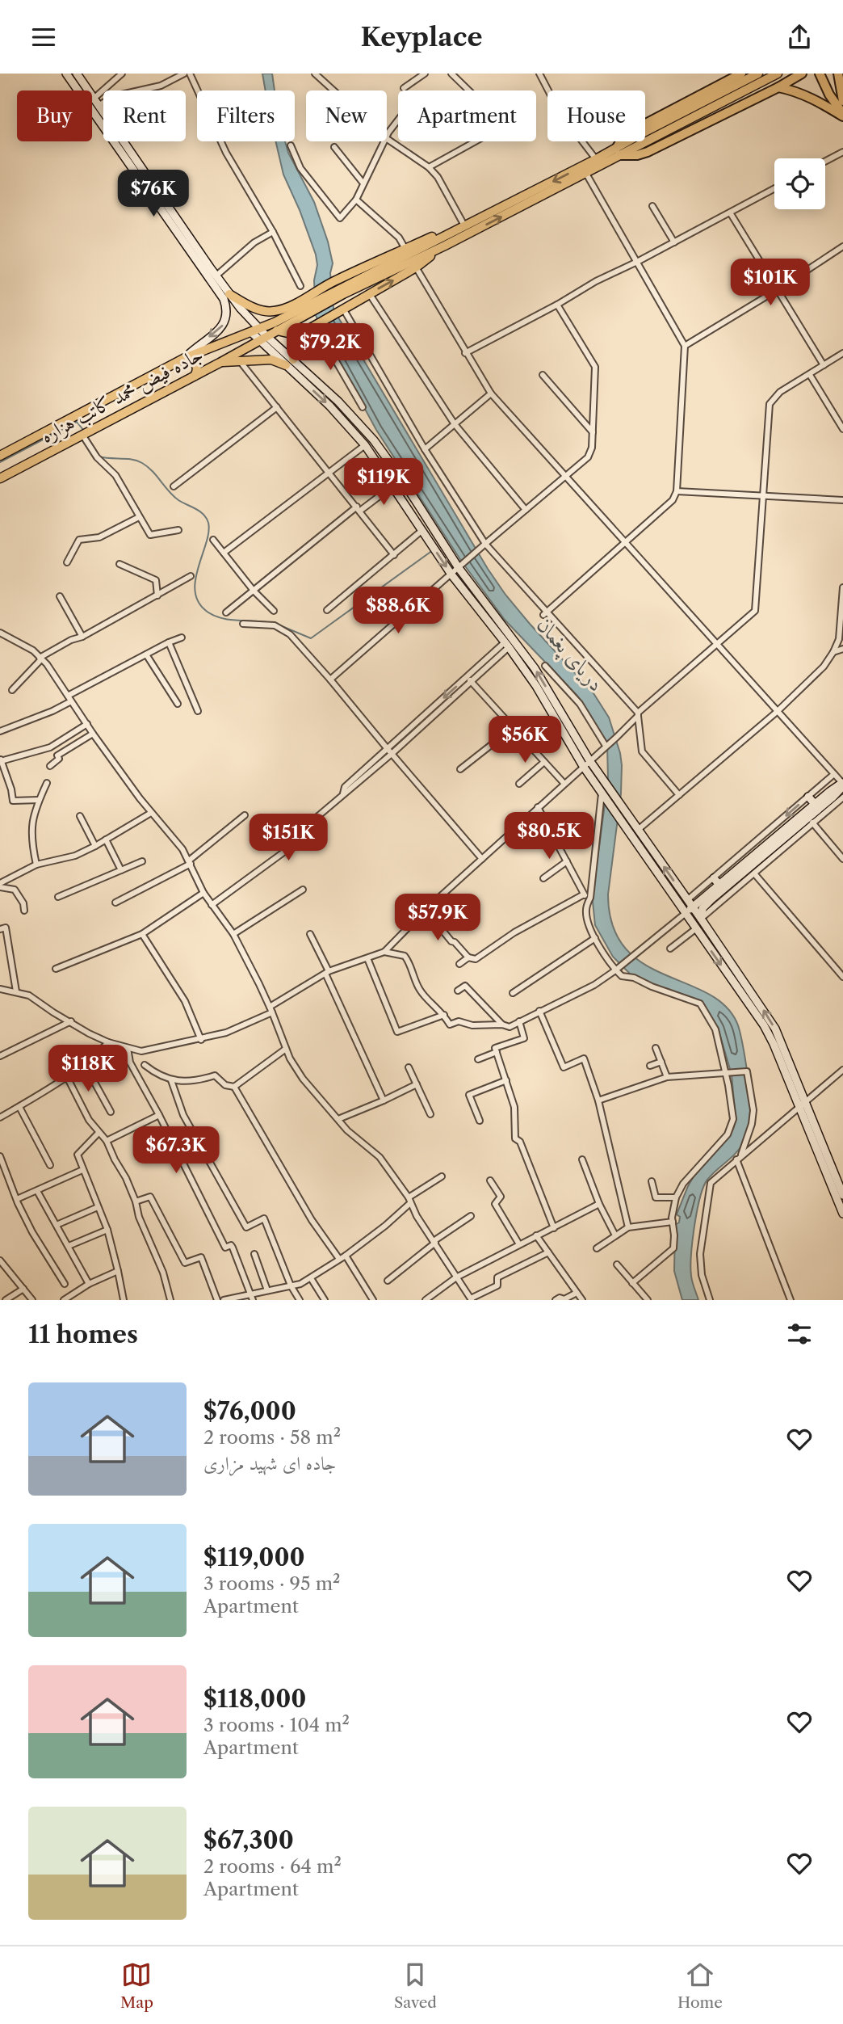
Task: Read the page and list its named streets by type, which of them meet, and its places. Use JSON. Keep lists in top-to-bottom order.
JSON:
{
  "streets": {
    "main road": ["جاده فیض محمد کاتب هزاره"]
  },
  "water": ["دریای پغمان"],
  "page": {
    "header": "Keyplace",
    "chip": [
      "Buy",
      "Rent",
      "Filters",
      "New",
      "Apartment",
      "House"
    ],
    "price": [
      "$76K",
      "$101K",
      "$79.2K",
      "$119K",
      "$88.6K",
      "$56K",
      "$80.5K",
      "$151K",
      "$57.9K",
      "$118K",
      "$67.3K"
    ],
    "heading": "11 homes",
    "list": [
      {
        "name": "$76,000",
        "note": "2 rooms · 58 m² · جاده ای شهید مزاری"
      },
      {
        "name": "$119,000",
        "note": "3 rooms · 95 m² · Apartment"
      },
      {
        "name": "$118,000",
        "note": "3 rooms · 104 m² · Apartment"
      },
      {
        "name": "$67,300",
        "note": "2 rooms · 64 m² · Apartment"
      }
    ],
    "tabs": ["Map", "Saved", "Home"]
  }
}
